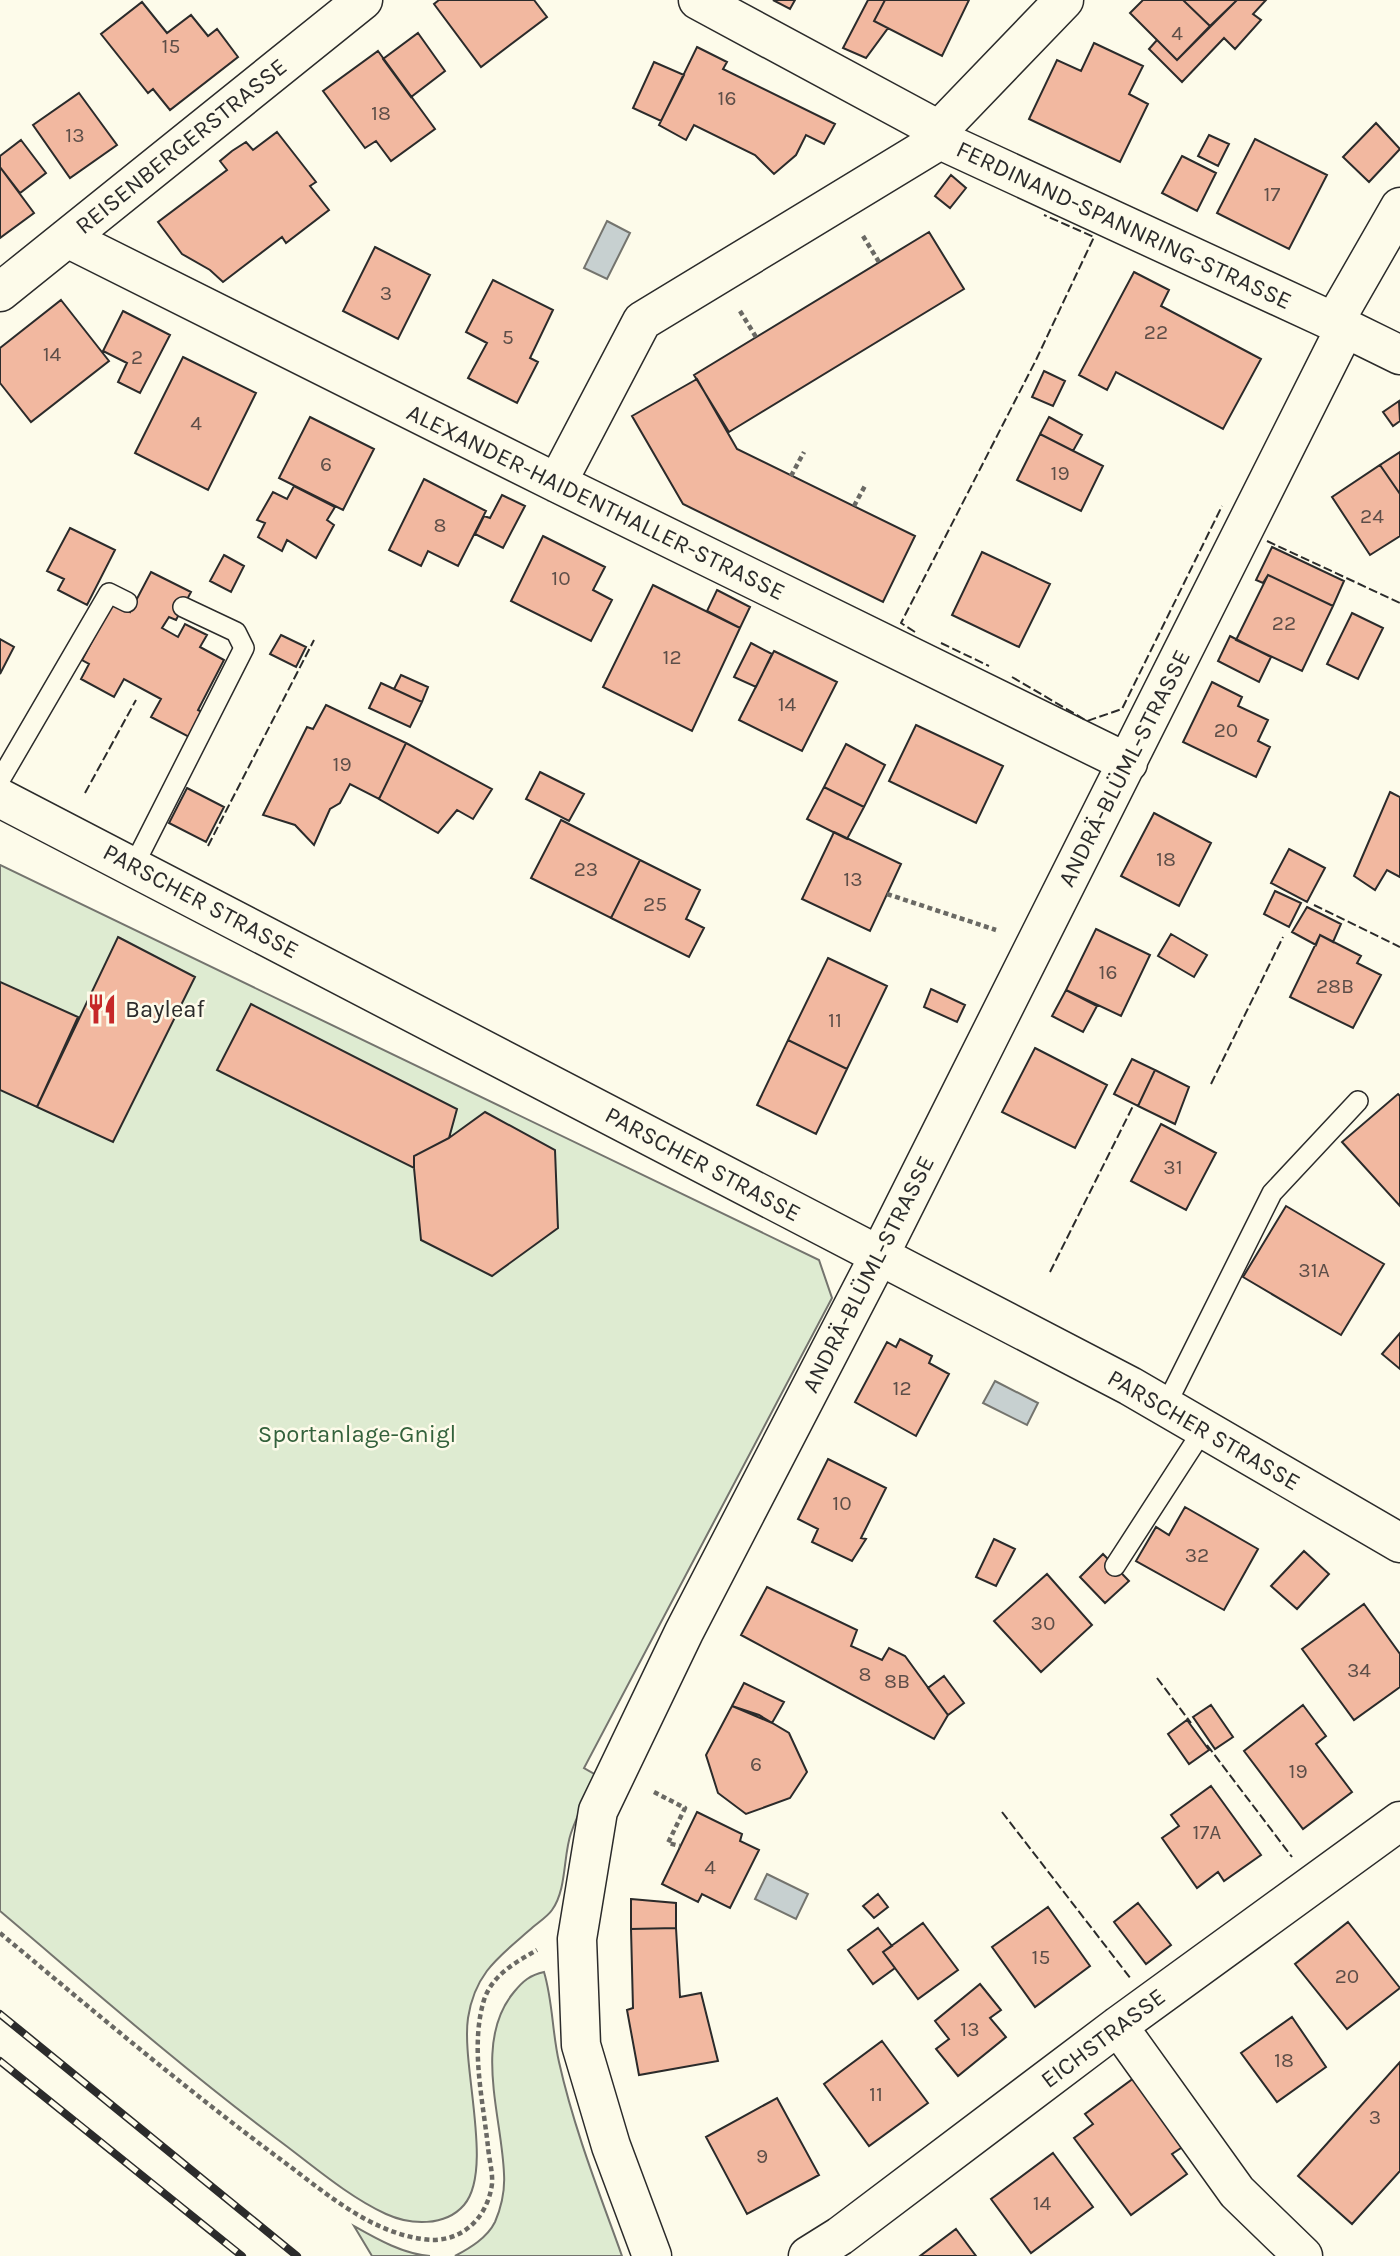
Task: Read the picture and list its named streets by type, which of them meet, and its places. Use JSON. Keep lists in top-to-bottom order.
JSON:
{
  "streets": {
    "street": [
      "REISENBERGERSTRASSE",
      "FERDINAND-SPANNRING-STRASSE",
      "ALEXANDER-HAIDENTHALLER-STRASSE",
      "ANDRÄ-BLÜML-STRASSE",
      "PARSCHER STRASSE",
      "EICHSTRASSE"
    ]
  },
  "crossings": [
    ["REISENBERGERSTRASSE", "ALEXANDER-HAIDENTHALLER-STRASSE"],
    ["FERDINAND-SPANNRING-STRASSE", "ALEXANDER-HAIDENTHALLER-STRASSE"],
    ["FERDINAND-SPANNRING-STRASSE", "ANDRÄ-BLÜML-STRASSE"],
    ["ALEXANDER-HAIDENTHALLER-STRASSE", "ANDRÄ-BLÜML-STRASSE"],
    ["ANDRÄ-BLÜML-STRASSE", "PARSCHER STRASSE"]
  ],
  "parks": ["Sportanlage-Gnigl"],
  "places": {
    "restaurant": ["Bayleaf"]
  },
  "house_numbers": [
    "4",
    "15",
    "16",
    "18",
    "13",
    "17",
    "3",
    "22",
    "5",
    "14",
    "2",
    "4",
    "6",
    "19",
    "24",
    "8",
    "10",
    "22",
    "12",
    "14",
    "20",
    "19",
    "18",
    "23",
    "13",
    "25",
    "16",
    "28B",
    "11",
    "31",
    "31A",
    "12",
    "10",
    "32",
    "30",
    "34",
    "8",
    "8B",
    "6",
    "19",
    "17A",
    "4",
    "15",
    "20",
    "13",
    "18",
    "11",
    "3",
    "9",
    "14"
  ]
}
